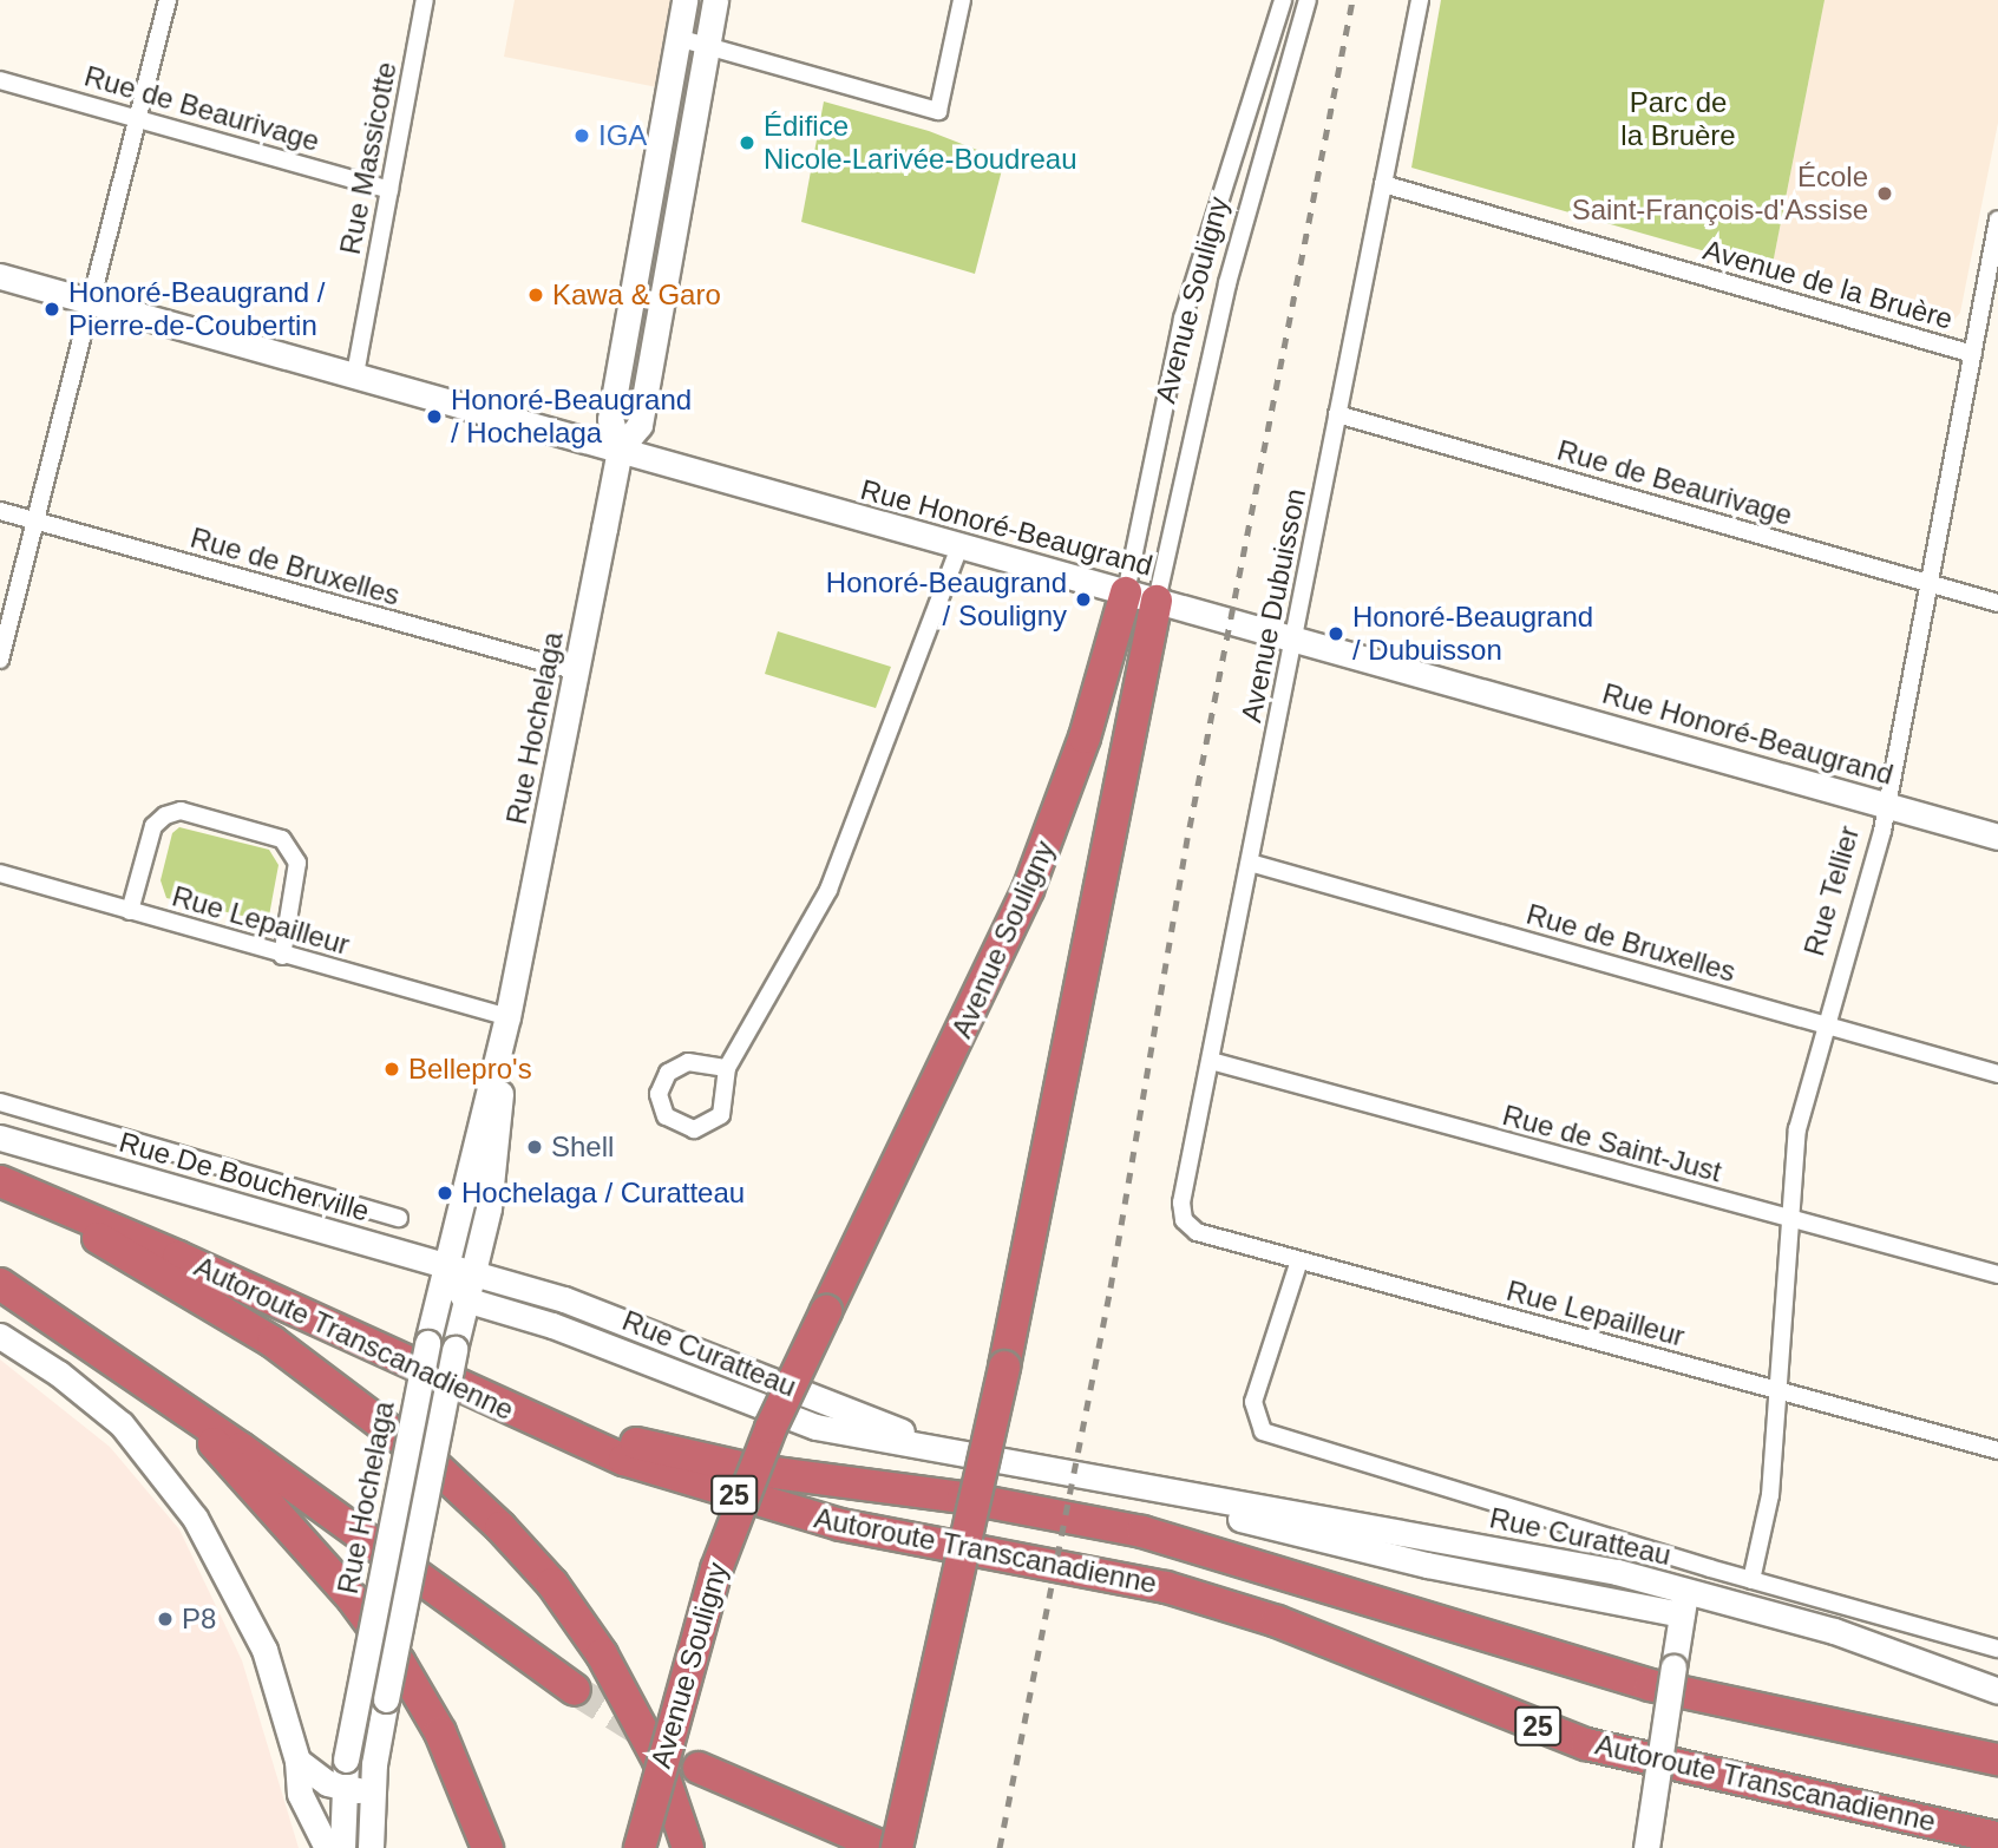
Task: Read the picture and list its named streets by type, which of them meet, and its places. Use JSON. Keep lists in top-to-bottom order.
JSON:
{
  "streets": {
    "highway": ["Avenue Souligny", "Autoroute Transcanadienne", "25"],
    "main road": [
      "Rue Honoré-Beaugrand",
      "Rue Hochelaga",
      "Rue De Boucherville",
      "Rue Curatteau"
    ],
    "street": [
      "Rue de Beaurivage",
      "Rue Massicotte",
      "Avenue de la Bruère",
      "Rue de Bruxelles",
      "Avenue Dubuisson",
      "Rue Tellier",
      "Rue Lepailleur",
      "Rue de Saint-Just"
    ]
  },
  "crossings": [
    ["Rue de Beaurivage", "Rue Massicotte"],
    ["Rue de Beaurivage", "Avenue Dubuisson"],
    ["Rue de Beaurivage", "Rue Tellier"],
    ["Rue Massicotte", "Rue Honoré-Beaugrand"],
    ["Avenue de la Bruère", "Avenue Dubuisson"],
    ["Avenue de la Bruère", "Rue Tellier"],
    ["Avenue Souligny", "Rue Honoré-Beaugrand"],
    ["Rue Honoré-Beaugrand", "Avenue Dubuisson"],
    ["Rue Honoré-Beaugrand", "Rue Hochelaga"],
    ["Rue Honoré-Beaugrand", "Rue Tellier"],
    ["Rue de Bruxelles", "Avenue Dubuisson"],
    ["Rue de Bruxelles", "Rue Hochelaga"],
    ["Rue de Bruxelles", "Rue Tellier"],
    ["Avenue Dubuisson", "Rue Lepailleur"],
    ["Avenue Dubuisson", "Rue de Saint-Just"],
    ["Rue Hochelaga", "Rue Lepailleur"],
    ["Rue Hochelaga", "Rue De Boucherville"],
    ["Rue Hochelaga", "Rue Curatteau"],
    ["Rue Tellier", "Rue Lepailleur"],
    ["Rue Tellier", "Rue de Saint-Just"],
    ["Rue Tellier", "Rue Curatteau"],
    ["Rue Lepailleur", "Rue Curatteau"],
    ["Rue De Boucherville", "Rue Curatteau"]
  ],
  "parks": ["Parc de la Bruère"],
  "places": [
    "IGA",
    "Édifice Nicole-Larivée-Boudreau",
    "École Saint-François-d'Assise",
    "Kawa & Garo",
    "Honoré-Beaugrand / Pierre-de-Coubertin",
    "Honoré-Beaugrand / Hochelaga",
    "Honoré-Beaugrand / Souligny",
    "Honoré-Beaugrand / Dubuisson",
    "Bellepro's",
    "Shell",
    "Hochelaga / Curatteau",
    "P8"
  ]
}
